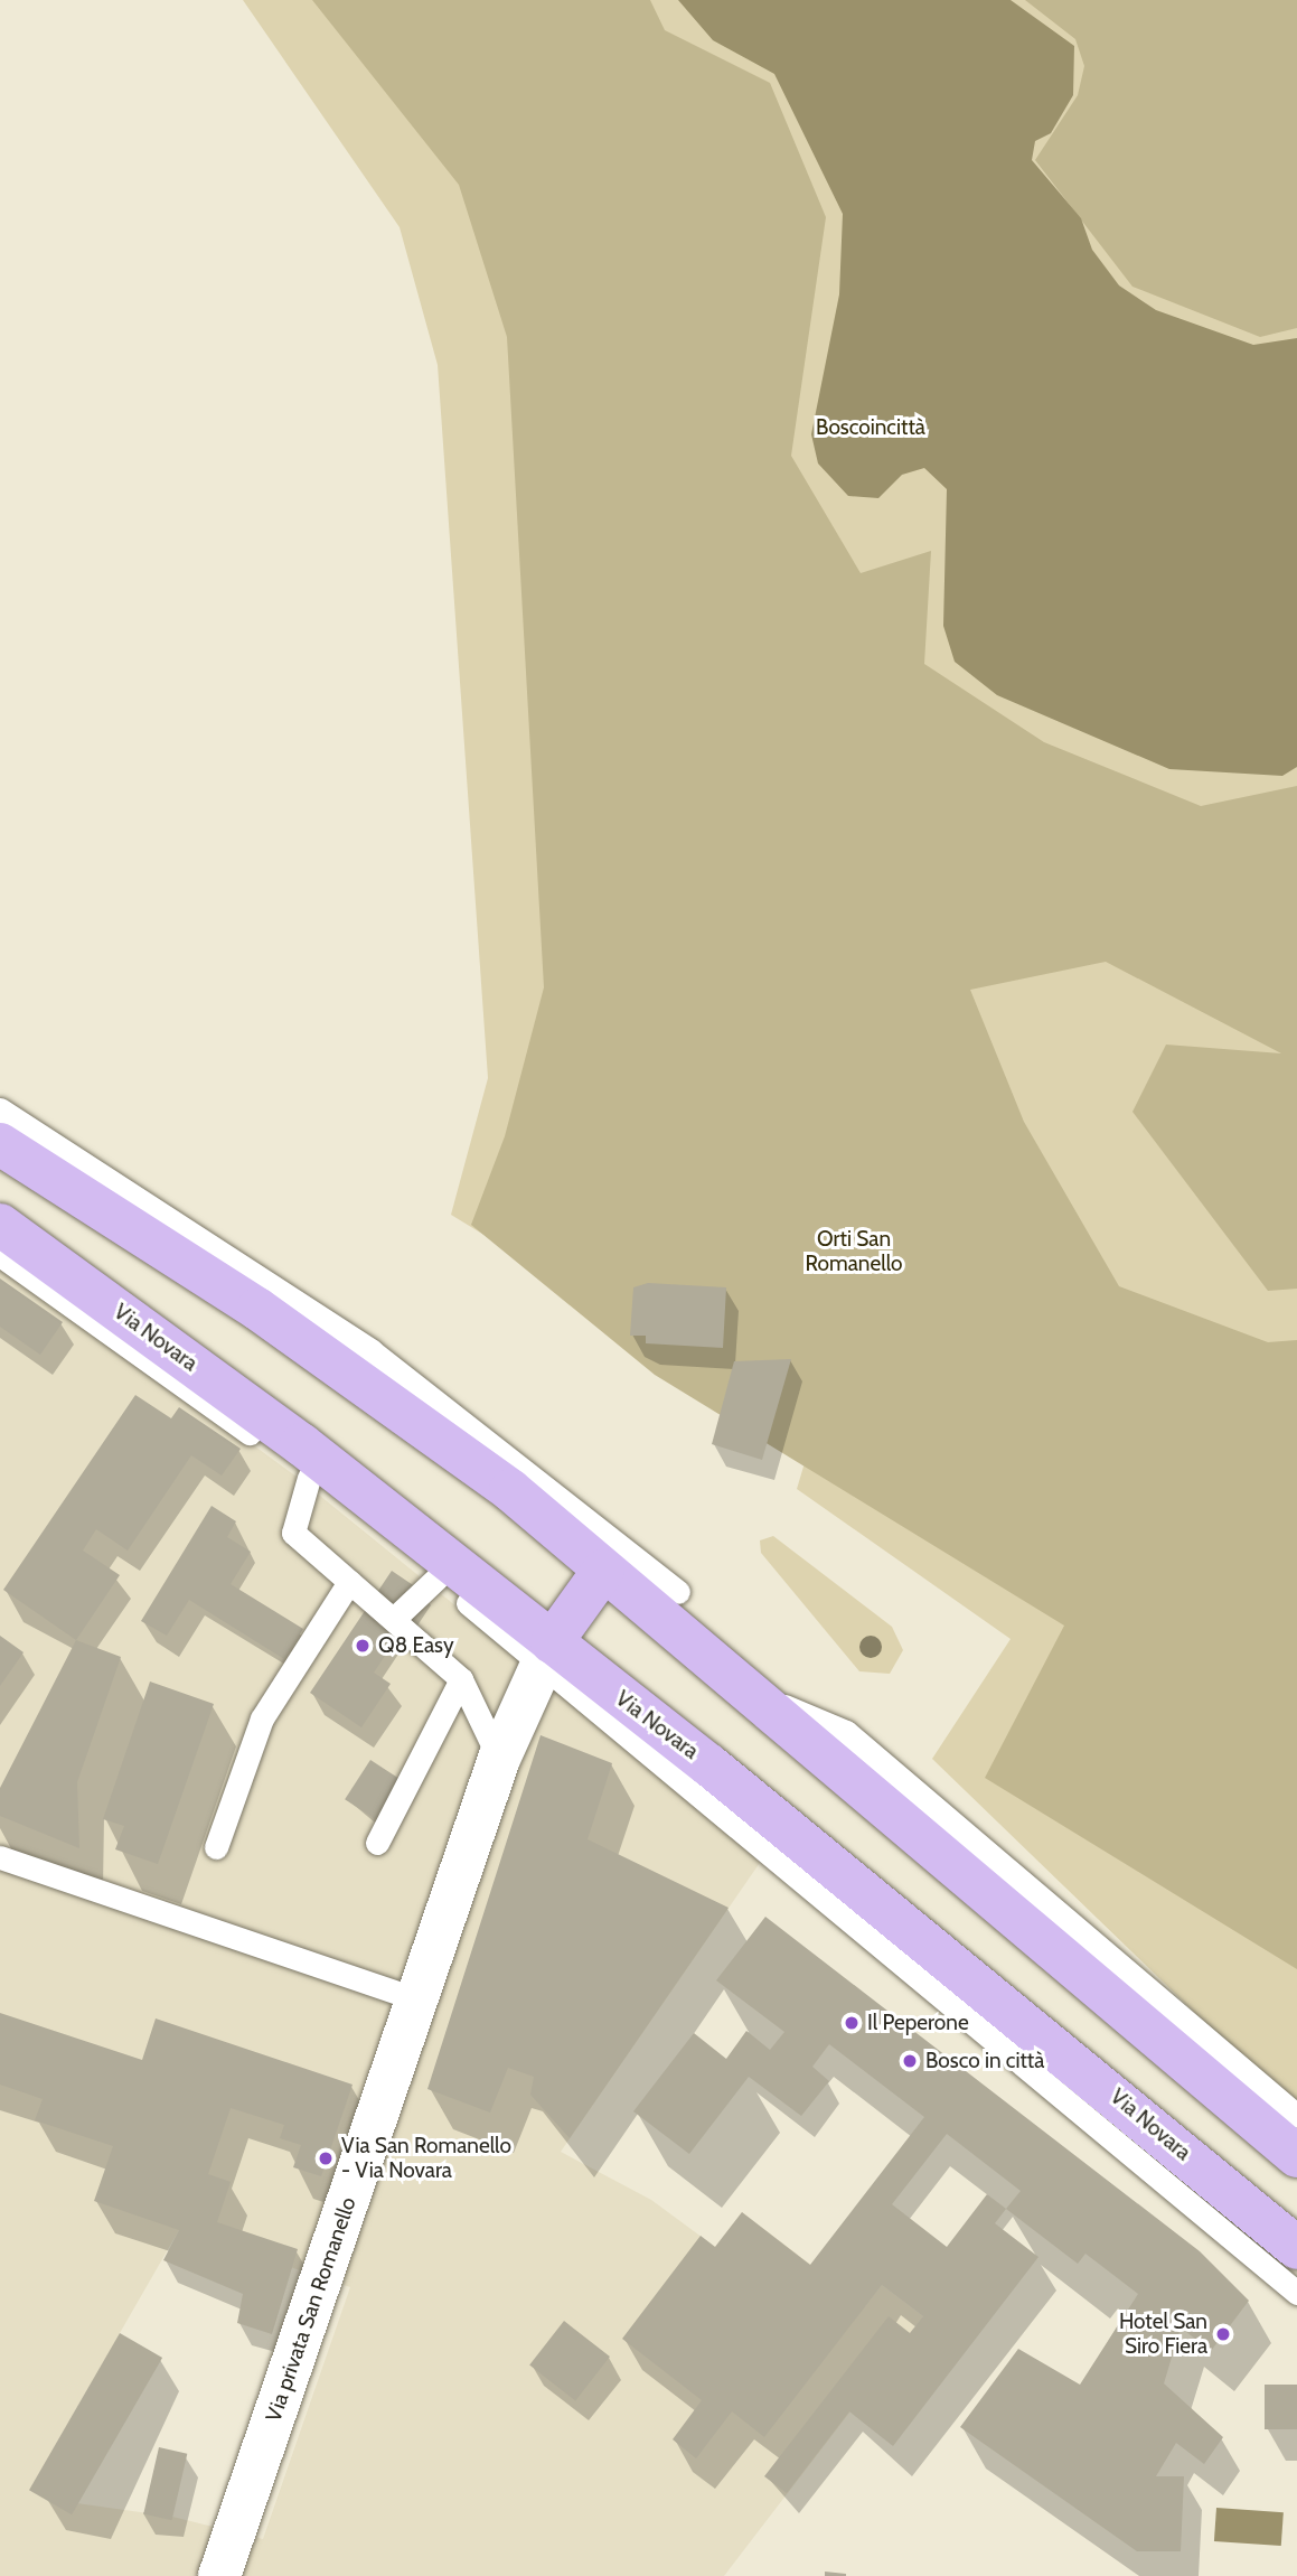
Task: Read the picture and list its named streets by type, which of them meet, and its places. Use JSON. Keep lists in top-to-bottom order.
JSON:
{
  "streets": {
    "main road": ["Via Novara"],
    "street": ["Via privata San Romanello"]
  },
  "crossings": [
    ["Via Novara", "Via privata San Romanello"]
  ],
  "parks": ["Boscoincittà", "Orti San Romanello"],
  "places": [
    "Q8 Easy",
    "Il Peperone",
    "Bosco in città",
    "Via San Romanello - Via Novara",
    "Hotel San Siro Fiera"
  ]
}
